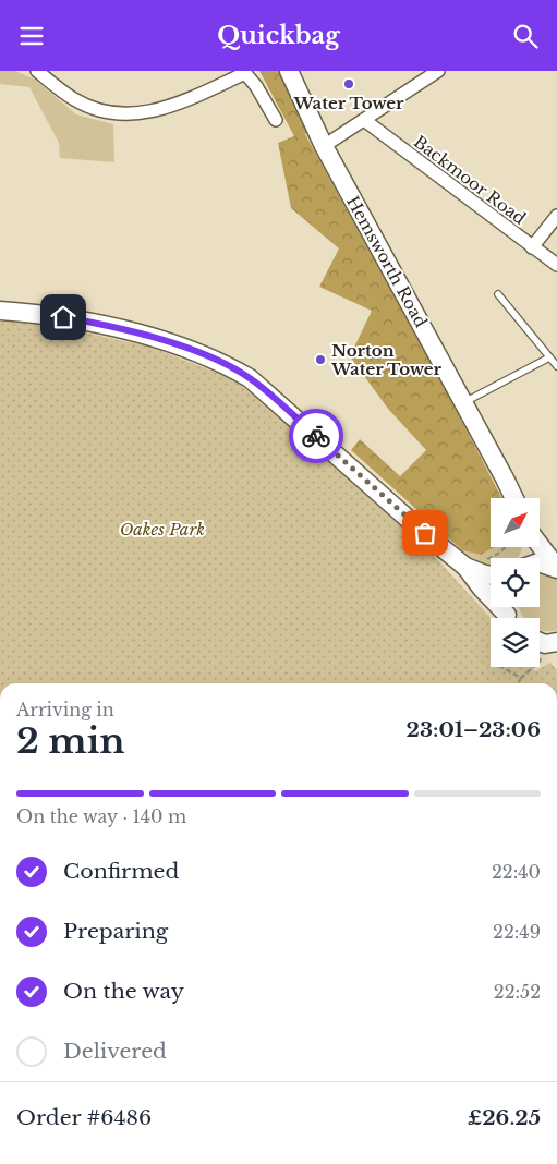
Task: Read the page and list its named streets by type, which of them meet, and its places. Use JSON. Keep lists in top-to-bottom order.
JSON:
{
  "streets": {
    "street": ["Backmoor Road", "Hemsworth Road"]
  },
  "parks": ["Oakes Park"],
  "places": ["Water Tower", "Norton Water Tower"],
  "north": "top right",
  "page": {
    "header": "Quickbag",
    "heading": ["2 min", "Arriving in", "23:01–23:06"],
    "panel": ["Order #6486", "£26.25"],
    "bar": "On the way · 140 m",
    "list": [
      ["Confirmed", "22:40"],
      ["Preparing", "22:49"],
      ["On the way", "22:52"],
      "Delivered"
    ]
  }
}
